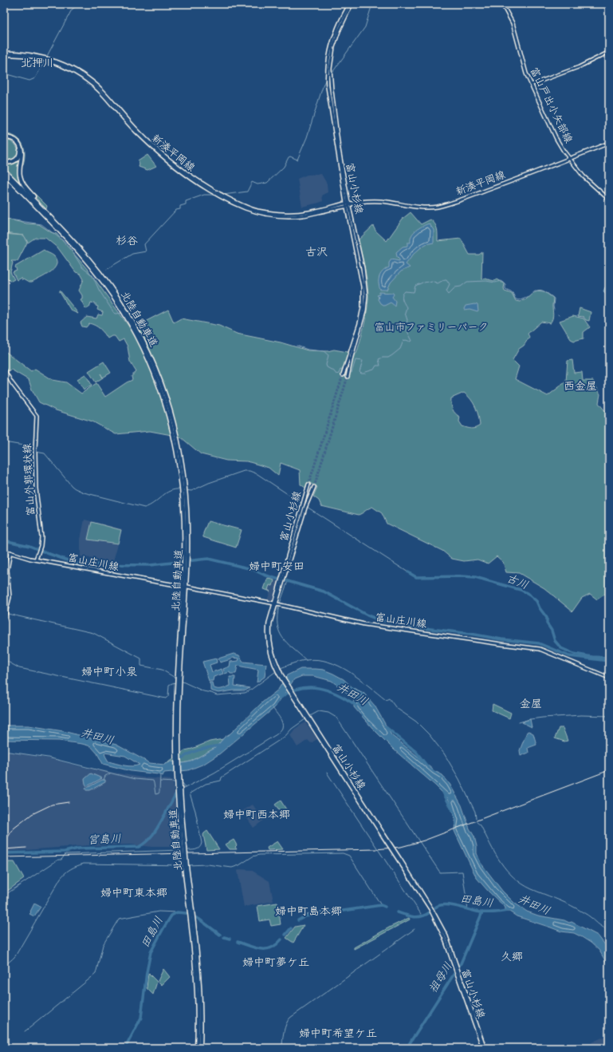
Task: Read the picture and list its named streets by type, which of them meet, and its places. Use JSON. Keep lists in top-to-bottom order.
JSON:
{
  "streets": {
    "highway": ["北陸自動車道"],
    "main road": [
      "富山戸出小矢部線",
      "新湊平岡線",
      "富山小杉線",
      "富山外郭環状線",
      "富山庄川線"
    ]
  },
  "crossings": [
    ["富山戸出小矢部線", "新湊平岡線"],
    ["新湊平岡線", "富山小杉線"],
    ["富山小杉線", "富山庄川線"],
    ["富山外郭環状線", "富山庄川線"]
  ],
  "districts": [
    "北押川",
    "杉谷",
    "古沢",
    "西金屋",
    "婦中町安田",
    "婦中町小泉",
    "金屋",
    "婦中町西本郷",
    "婦中町東本郷",
    "婦中町島本郷",
    "久郷",
    "婦中町夢ケ丘",
    "婦中町希望ケ丘"
  ],
  "water": [
    "古川",
    "井田川",
    "宮島川",
    "田島川",
    "祖母川"
  ],
  "parks": ["富山市ファミリーパーク"]
}
